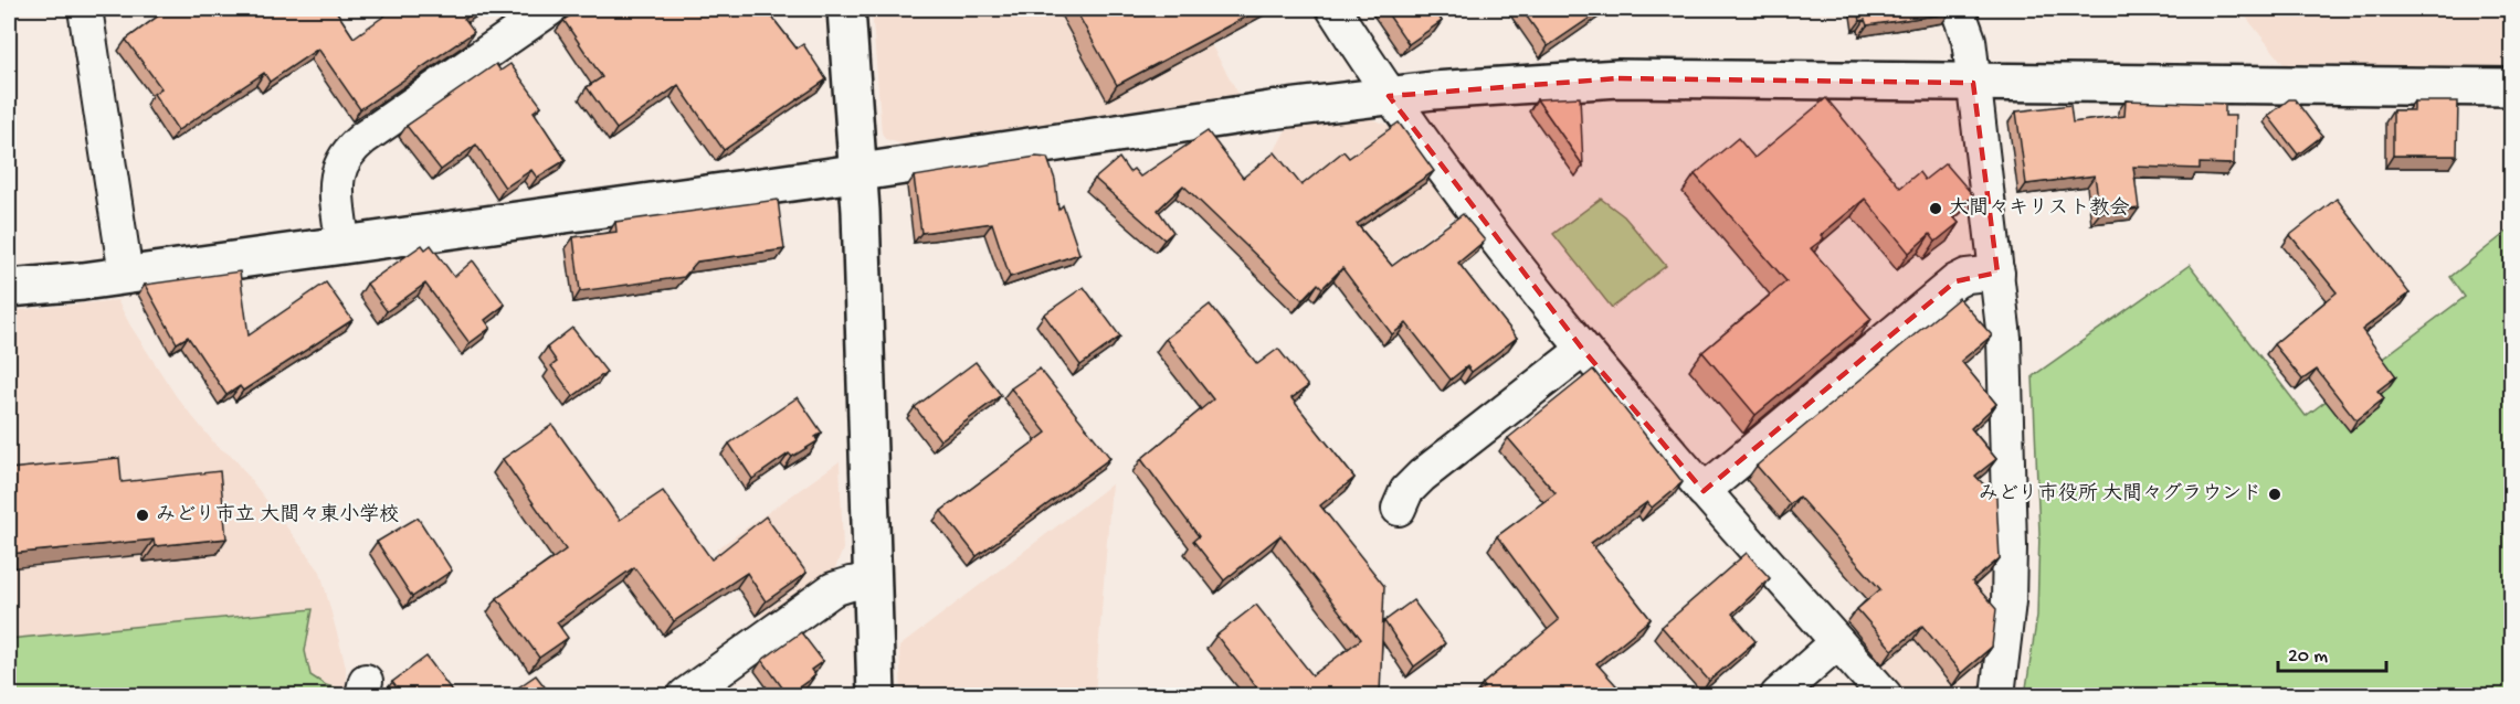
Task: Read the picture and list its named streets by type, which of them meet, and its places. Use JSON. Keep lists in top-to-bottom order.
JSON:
{
  "places": ["大間々キリスト教会", "みどり市役所 大間々グラウンド", "みどり市立 大間々東小学校"],
  "scale_bar": "20 m"
}
